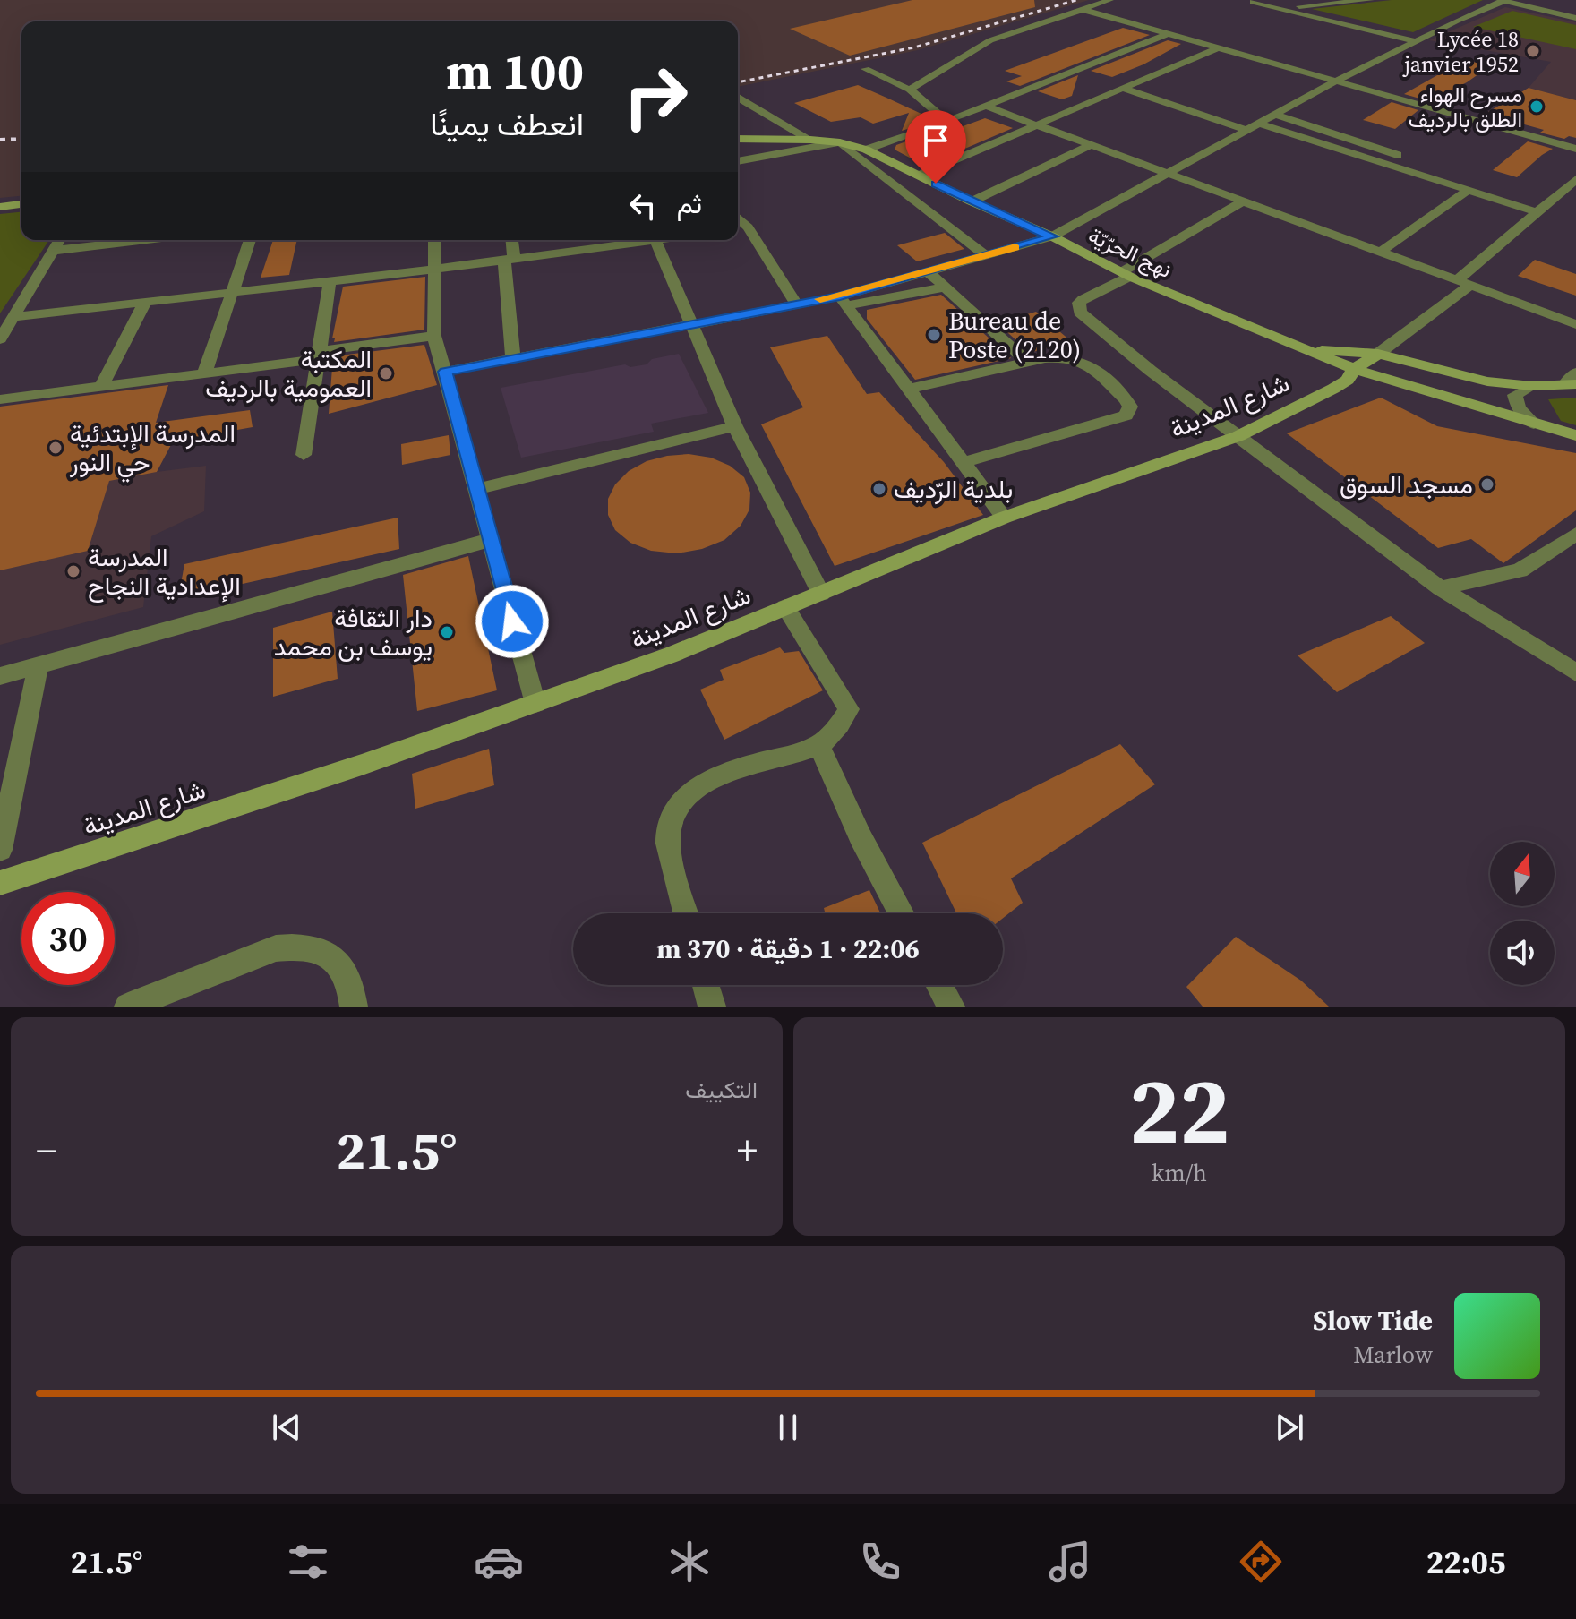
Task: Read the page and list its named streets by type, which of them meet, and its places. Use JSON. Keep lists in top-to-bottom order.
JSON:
{
  "streets": {
    "street": ["نهج الحرّيّة", "شارع المدينة"]
  },
  "crossings": [
    ["نهج الحرّيّة", "شارع المدينة"]
  ],
  "places": [
    "Lycée 18 janvier 1952",
    "مسرح الهواء الطلق بالرديف",
    "Bureau de Poste (2120)",
    "المكتبة العمومية بالرديف",
    "المدرسة الإبتدئية حي النور",
    "مسجد السوق",
    "بلدية الرّديف",
    "المدرسة الإعدادية النجاح",
    "دار الثقافة يوسف بن محمد"
  ],
  "north": "top",
  "page": {
    "turn": ["100 m", "انعطف يمينًا"],
    "then": "ثم",
    "limit": "30",
    "trip": "22:06 · 1 دقيقة · 370 m",
    "tile": [
      ["22", "km/h"],
      "التكييف"
    ],
    "heat": ["−", "21.5°", "+"],
    "song": ["Slow Tide", "Marlow"],
    "tabs": ["22:05", "21.5°"]
  }
}
